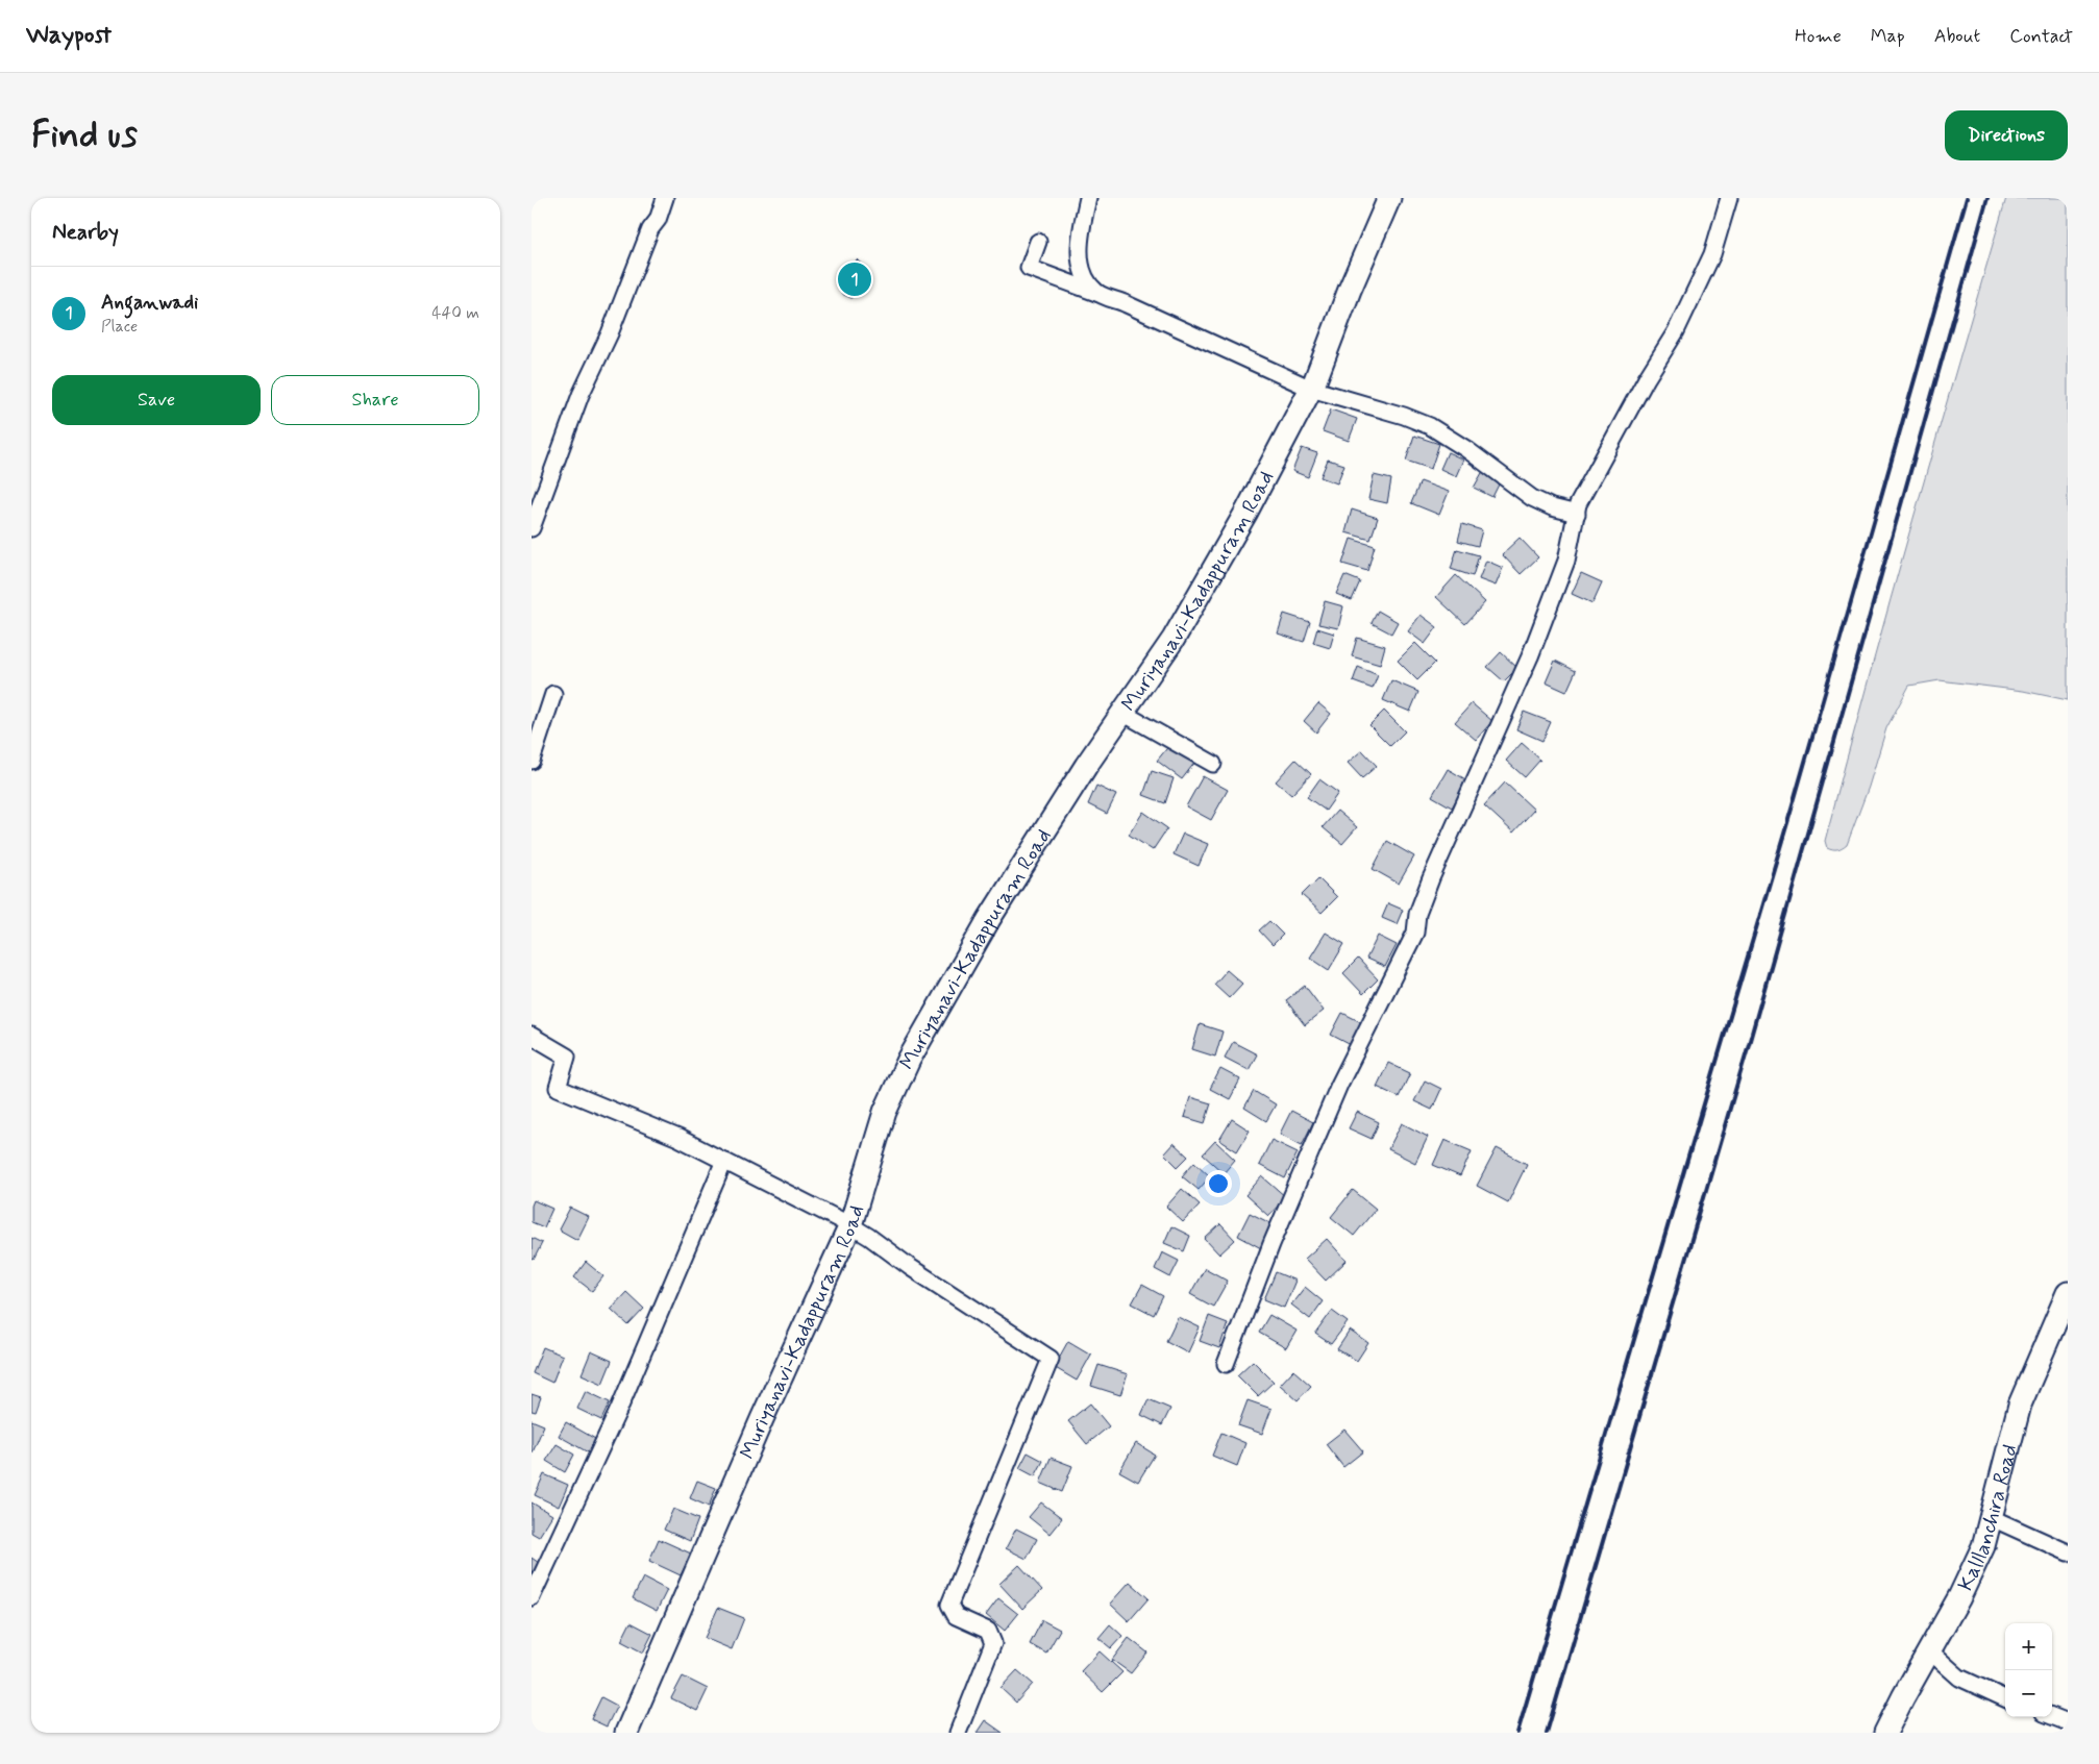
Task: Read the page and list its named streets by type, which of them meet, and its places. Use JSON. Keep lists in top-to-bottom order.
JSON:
{
  "streets": {
    "main road": ["Muriyanavi-Kadappuram Road", "Kalllanchira Road"]
  },
  "page": {
    "header": "Waypost",
    "nav": [
      "Home",
      "Map",
      "About",
      "Contact"
    ],
    "buttons": [
      "Directions",
      ["Save", "Share"]
    ],
    "title": "Find us",
    "heading": "Nearby",
    "pins": "1",
    "list": [
      {
        "mark": "1",
        "name": "Anganwadi",
        "note": "Place",
        "value": "440 m"
      }
    ],
    "map_buttons": ["+", "−"]
  }
}
